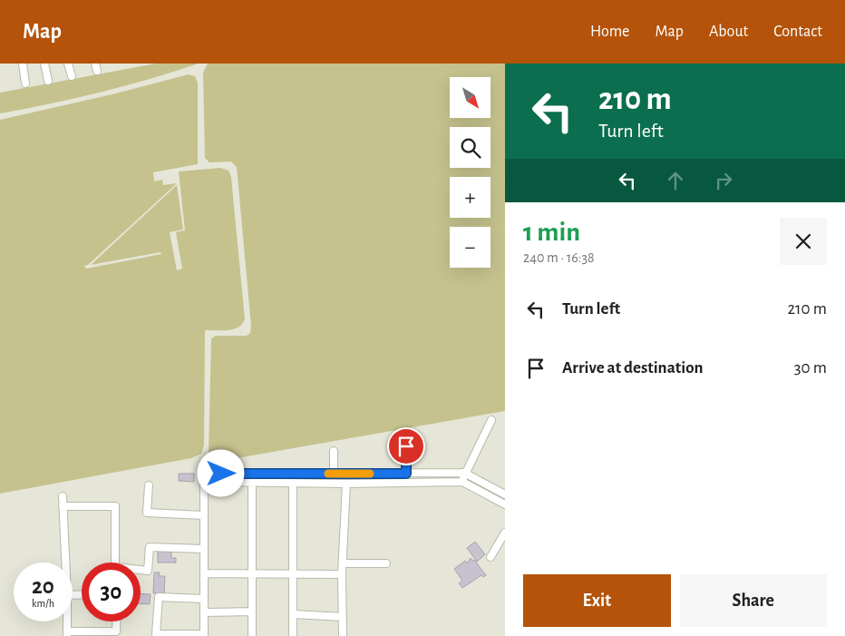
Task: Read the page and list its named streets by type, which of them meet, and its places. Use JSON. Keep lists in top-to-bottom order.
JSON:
{
  "north": "bottom right",
  "page": {
    "header": "Map",
    "nav": [
      "Home",
      "Map",
      "About",
      "Contact"
    ],
    "turn": ["210 m", "Turn left"],
    "map_buttons": ["+", "−"],
    "heading": ["1 min", "240 m · 16:38"],
    "list": [
      {
        "name": "Turn left",
        "value": "210 m"
      },
      {
        "name": "Arrive at destination",
        "value": "30 m"
      }
    ],
    "speed": "20 km/h",
    "limit": "30",
    "buttons": ["Exit", "Share"]
  }
}
